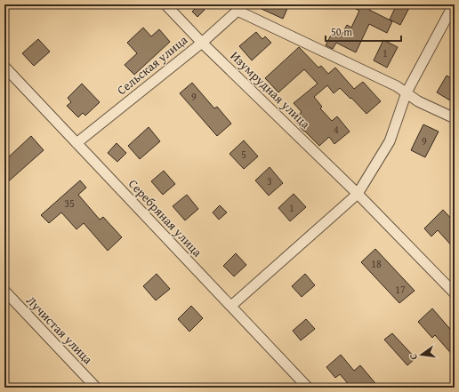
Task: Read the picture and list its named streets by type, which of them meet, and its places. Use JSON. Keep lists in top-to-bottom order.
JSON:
{
  "streets": {
    "street": [
      "Сельская улица",
      "Изумрудная улица",
      "Серебряная улица",
      "Лучистая улица"
    ]
  },
  "crossings": [
    ["Сельская улица", "Изумрудная улица"],
    ["Сельская улица", "Серебряная улица"]
  ],
  "house_numbers": [
    "1",
    "9",
    "4",
    "9",
    "5",
    "3",
    "35",
    "1",
    "18",
    "17"
  ],
  "scale_bar": "50 m",
  "north": "left"
}
